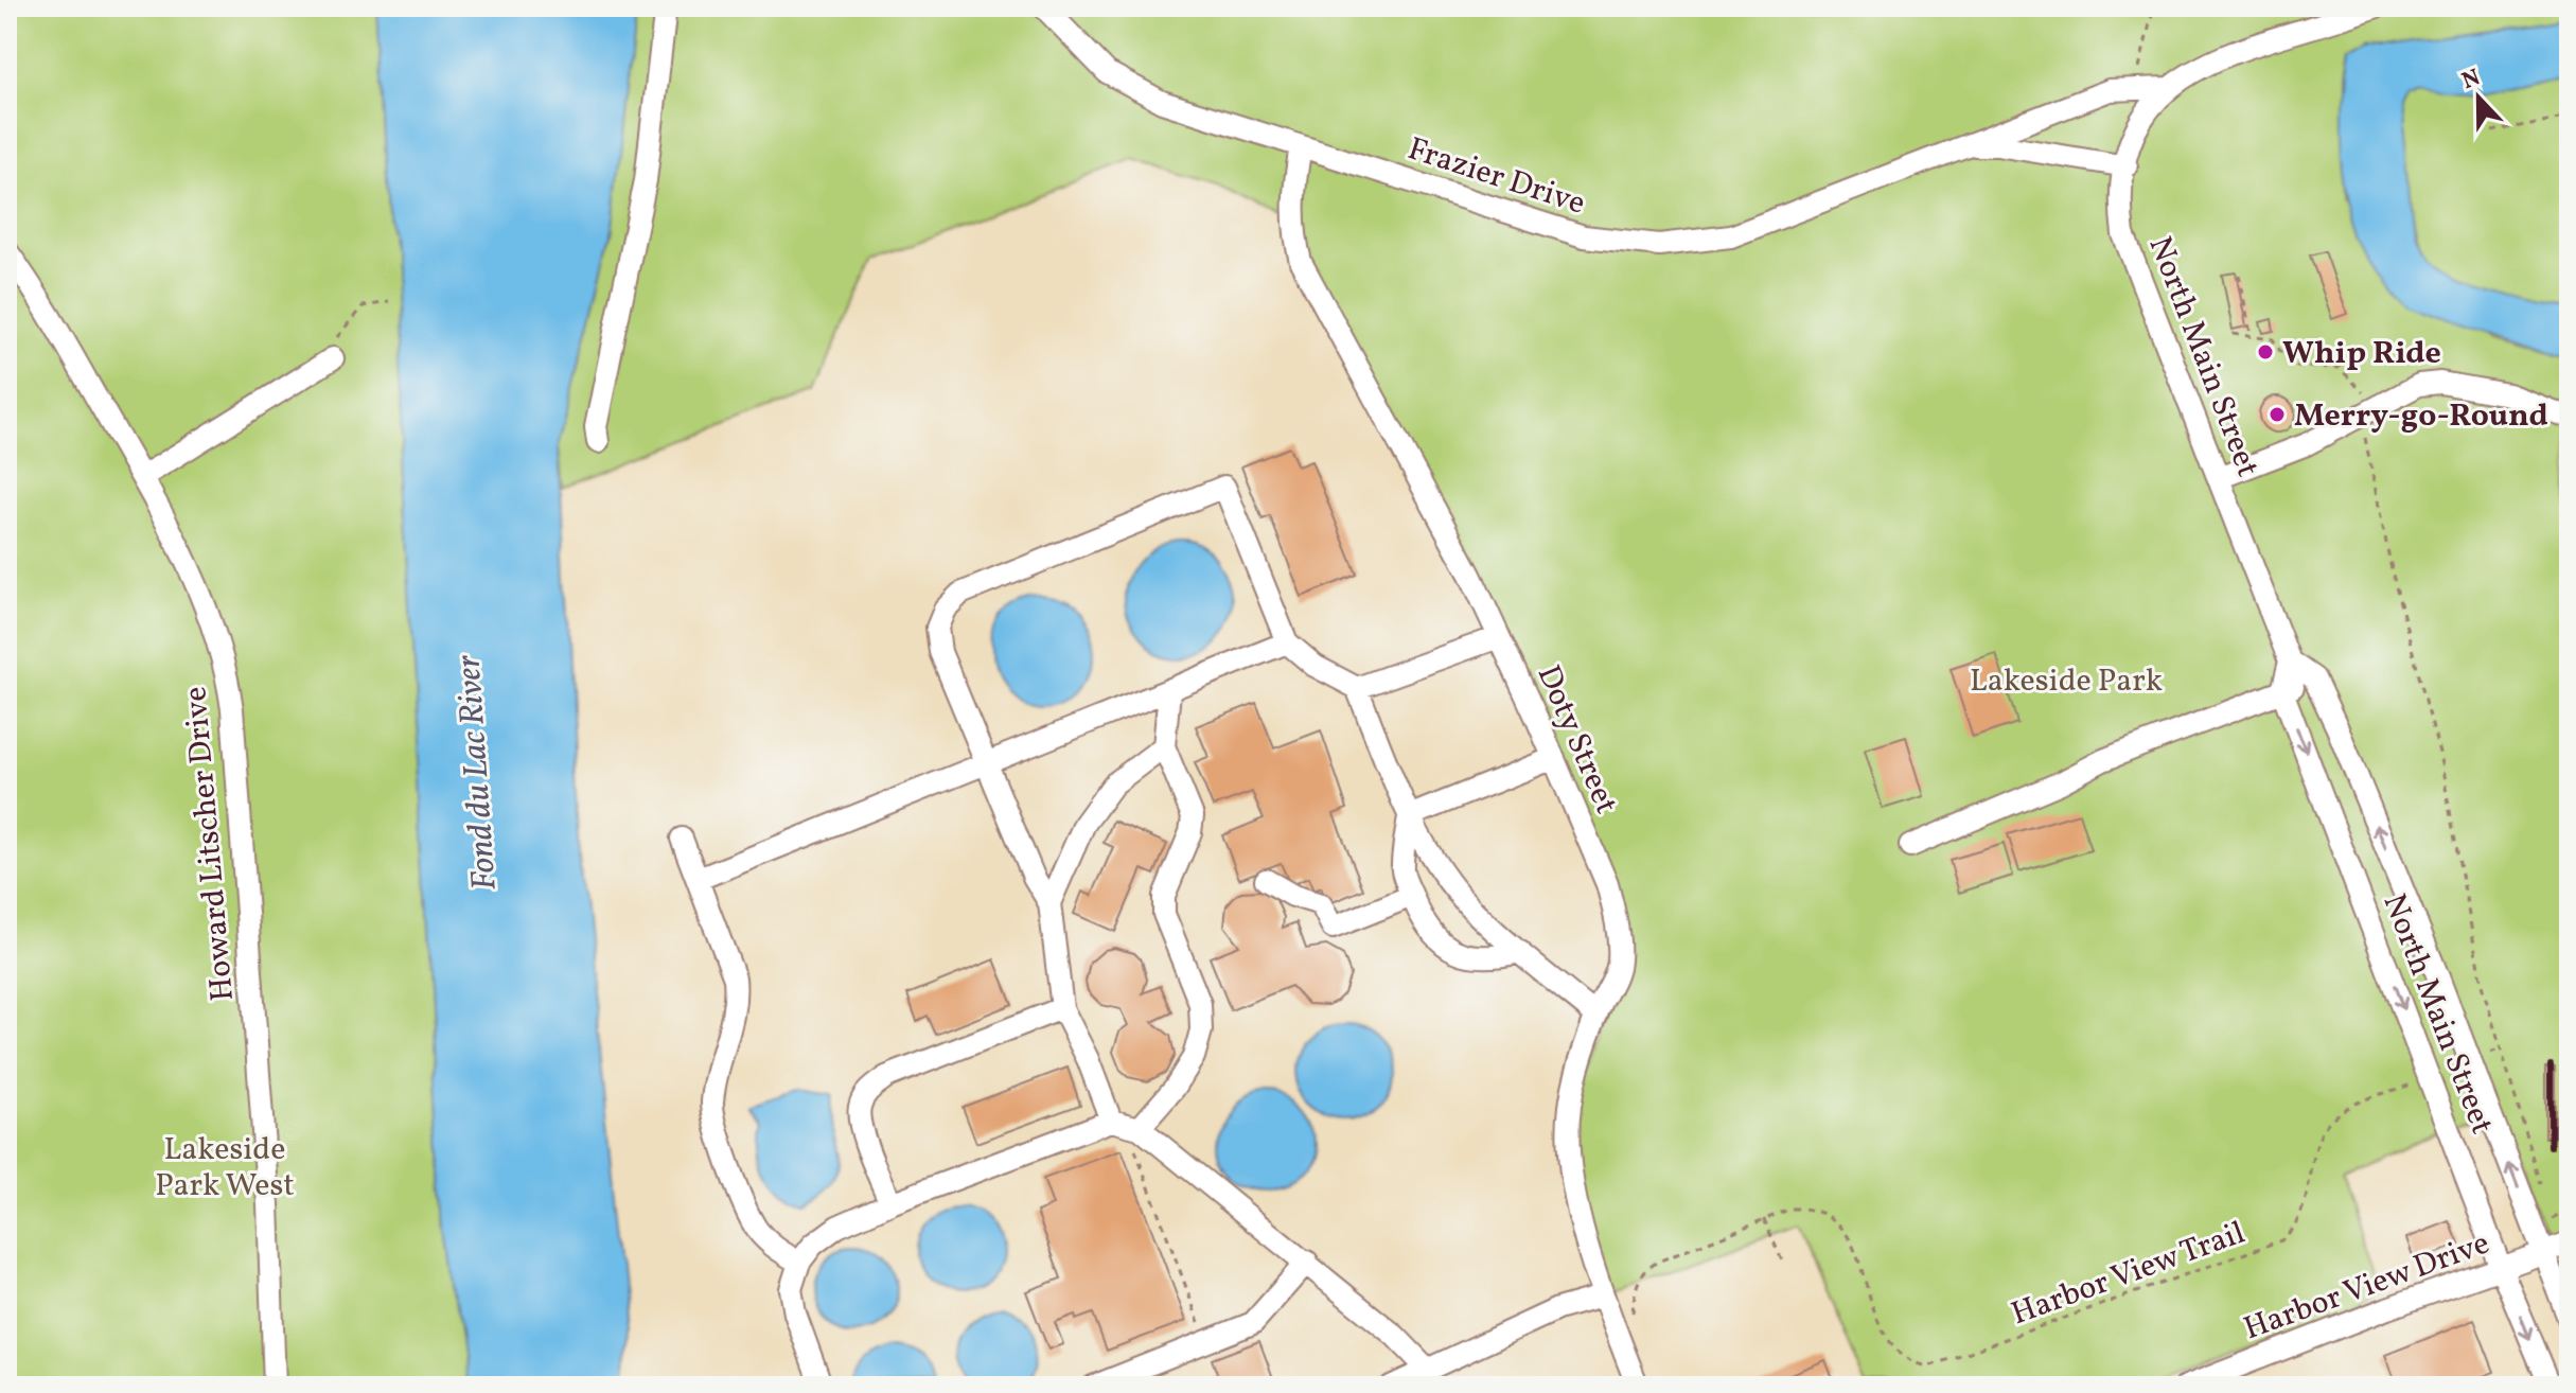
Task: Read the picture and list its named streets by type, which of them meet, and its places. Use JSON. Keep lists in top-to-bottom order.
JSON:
{
  "streets": {
    "street": [
      "Frazier Drive",
      "North Main Street",
      "Doty Street",
      "Howard Litscher Drive",
      "Harbor View Drive"
    ],
    "path": ["Harbor View Trail"]
  },
  "crossings": [
    ["Frazier Drive", "North Main Street"],
    ["Frazier Drive", "Doty Street"],
    ["North Main Street", "Harbor View Trail"],
    ["North Main Street", "Harbor View Drive"]
  ],
  "water": ["Fond du Lac River"],
  "parks": ["Lakeside Park", "Lakeside Park West"],
  "places": ["Whip Ride", "Merry-go-Round"],
  "north": "top"
}
